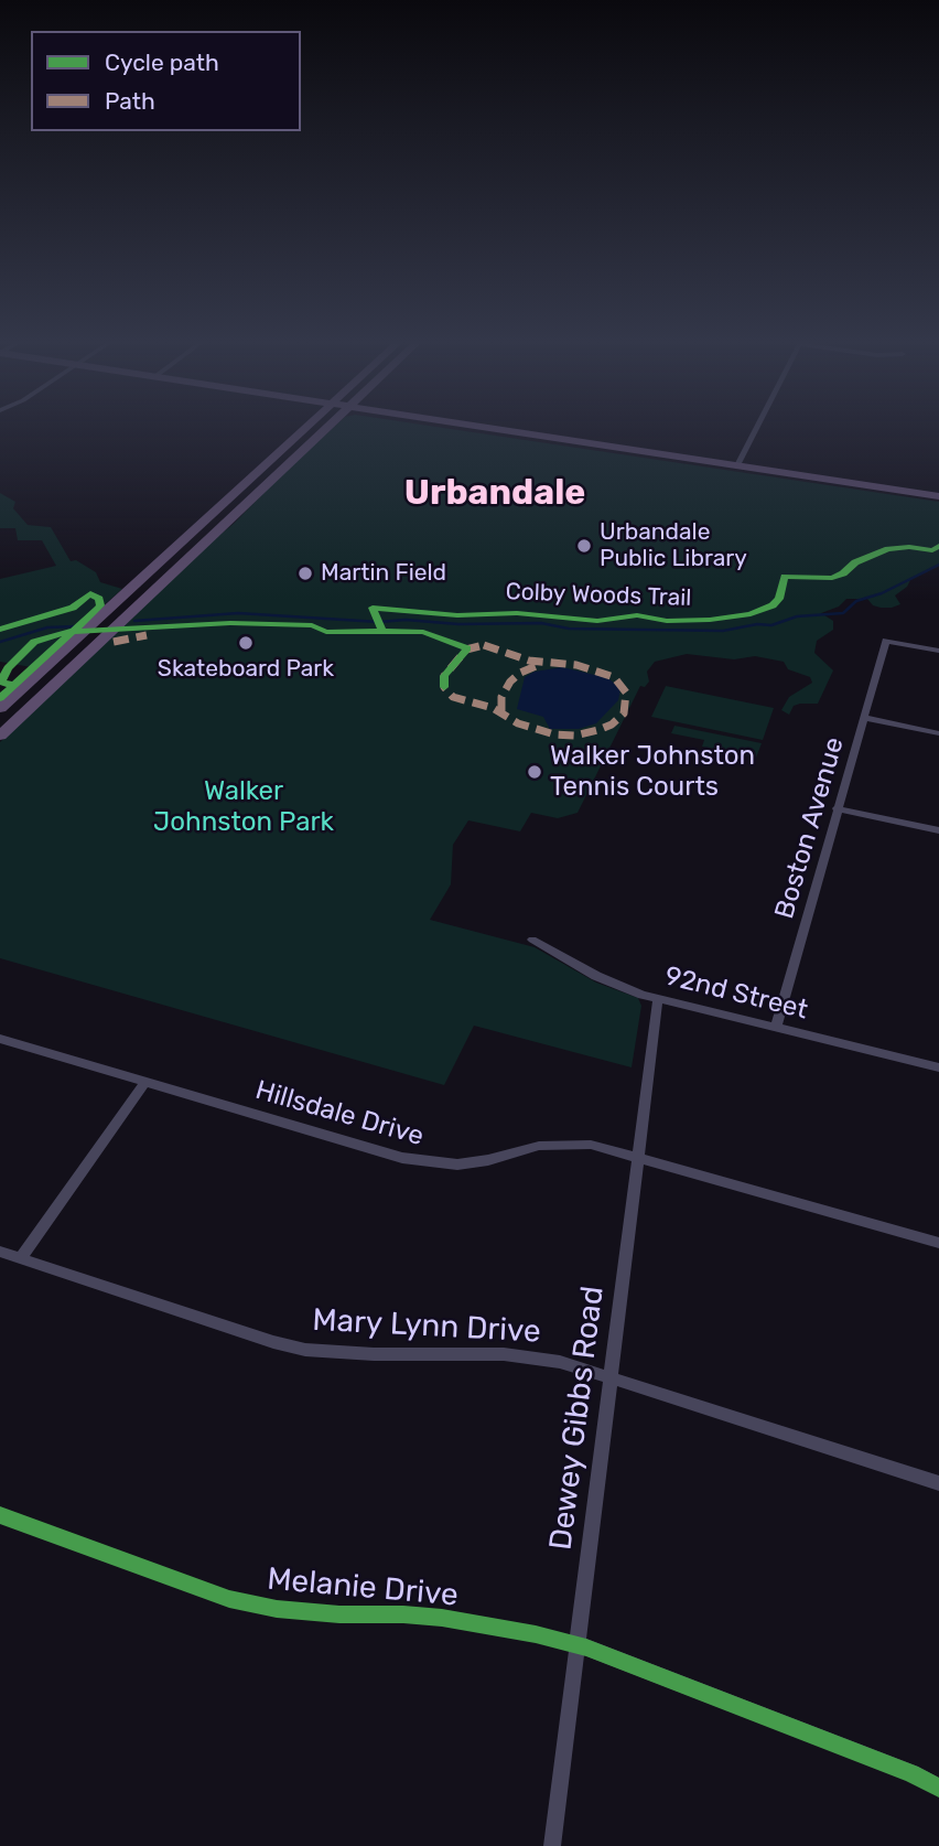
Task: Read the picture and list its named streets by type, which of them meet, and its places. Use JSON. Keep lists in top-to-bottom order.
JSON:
{
  "streets": {
    "street": [
      "Boston Avenue",
      "92nd Street",
      "Hillsdale Drive",
      "Mary Lynn Drive",
      "Dewey Gibbs Road",
      "Melanie Drive"
    ],
    "cycle path": ["Colby Woods Trail"]
  },
  "crossings": [
    ["Boston Avenue", "92nd Street"],
    ["92nd Street", "Dewey Gibbs Road"],
    ["Hillsdale Drive", "Dewey Gibbs Road"],
    ["Mary Lynn Drive", "Dewey Gibbs Road"],
    ["Dewey Gibbs Road", "Melanie Drive"]
  ],
  "districts": ["Urbandale"],
  "parks": ["Walker Johnston Park"],
  "places": [
    "Urbandale Public Library",
    "Martin Field",
    "Skateboard Park",
    "Walker Johnston Tennis Courts"
  ],
  "legend": ["Cycle path", "Path"]
}
